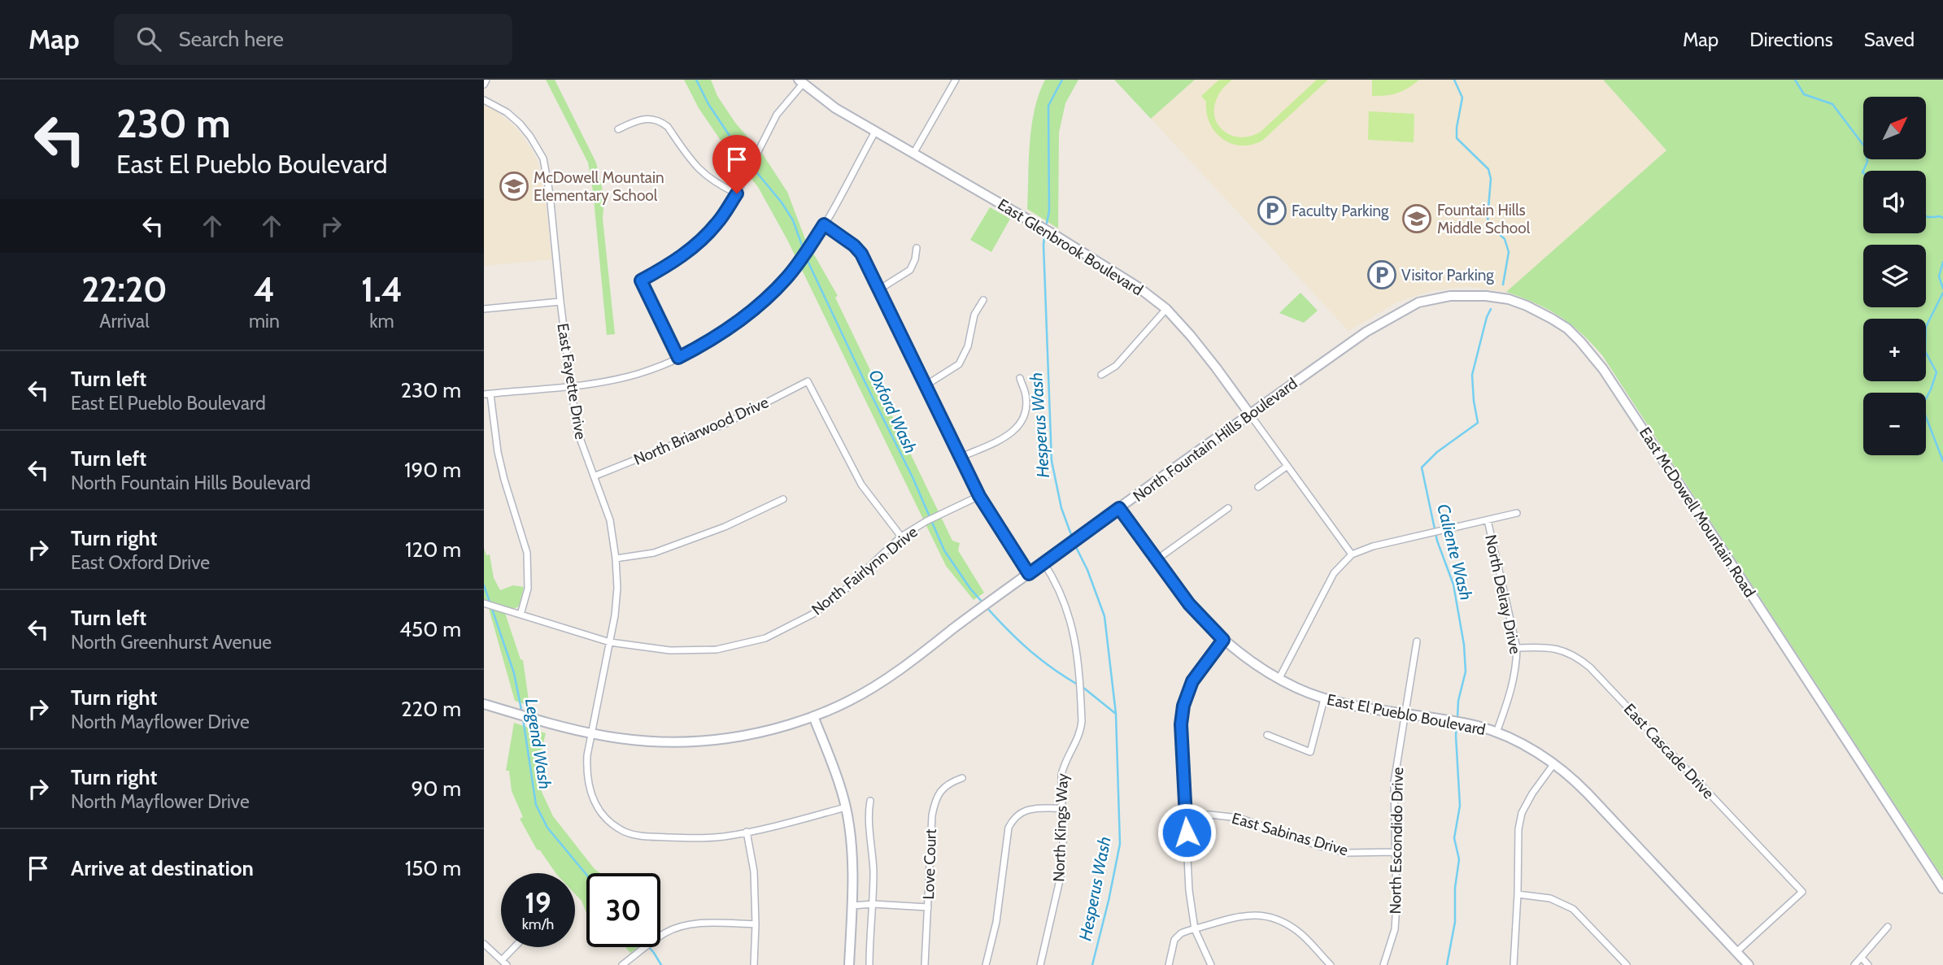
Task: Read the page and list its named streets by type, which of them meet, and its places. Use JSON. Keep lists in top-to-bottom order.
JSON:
{
  "streets": {
    "street": [
      "East Glenbrook Boulevard",
      "East Fayette Drive",
      "North Briarwood Drive",
      "North Fountain Hills Boulevard",
      "East McDowell Mountain Road",
      "North Fairlynn Drive",
      "North Delray Drive",
      "East El Pueblo Boulevard",
      "East Cascade Drive",
      "North Kings Way",
      "East Sabinas Drive",
      "North Escondido Drive",
      "Love Court"
    ]
  },
  "crossings": [
    ["East Glenbrook Boulevard", "North Fountain Hills Boulevard"],
    ["East Fayette Drive", "North Briarwood Drive"],
    ["East Fayette Drive", "North Fountain Hills Boulevard"],
    ["East Fayette Drive", "North Fairlynn Drive"],
    ["North Briarwood Drive", "North Fairlynn Drive"],
    ["North Fountain Hills Boulevard", "East McDowell Mountain Road"],
    ["North Fountain Hills Boulevard", "East El Pueblo Boulevard"],
    ["North Fountain Hills Boulevard", "North Kings Way"],
    ["North Delray Drive", "East El Pueblo Boulevard"],
    ["North Delray Drive", "East Cascade Drive"],
    ["East El Pueblo Boulevard", "East Cascade Drive"],
    ["East El Pueblo Boulevard", "North Escondido Drive"],
    ["East Sabinas Drive", "North Escondido Drive"]
  ],
  "water": [
    "Oxford Wash",
    "Hesperus Wash",
    "Caliente Wash",
    "Legend Wash"
  ],
  "places": {
    "school or university": ["McDowell Mountain Elementary School", "Fountain Hills Middle School"],
    "parking": ["Faculty Parking", "Visitor Parking"]
  },
  "north": "top right",
  "page": {
    "header": "Map",
    "search": "Search here",
    "nav": ["Map", "Directions", "Saved"],
    "turn": ["230 m", "East El Pueblo Boulevard"],
    "map_buttons": ["+", "−"],
    "eta": [
      "22:20",
      "Arrival",
      "4",
      "min",
      "1.4",
      "km"
    ],
    "list": [
      {
        "name": "Turn left",
        "note": "East El Pueblo Boulevard",
        "value": "230 m"
      },
      {
        "name": "Turn left",
        "note": "North Fountain Hills Boulevard",
        "value": "190 m"
      },
      {
        "name": "Turn right",
        "note": "East Oxford Drive",
        "value": "120 m"
      },
      {
        "name": "Turn left",
        "note": "North Greenhurst Avenue",
        "value": "450 m"
      },
      {
        "name": "Turn right",
        "note": "North Mayflower Drive",
        "value": "220 m"
      },
      {
        "name": "Turn right",
        "note": "North Mayflower Drive",
        "value": "90 m"
      },
      {
        "name": "Arrive at destination",
        "value": "150 m"
      }
    ],
    "speed": "19 km/h",
    "limit": "30"
  }
}
